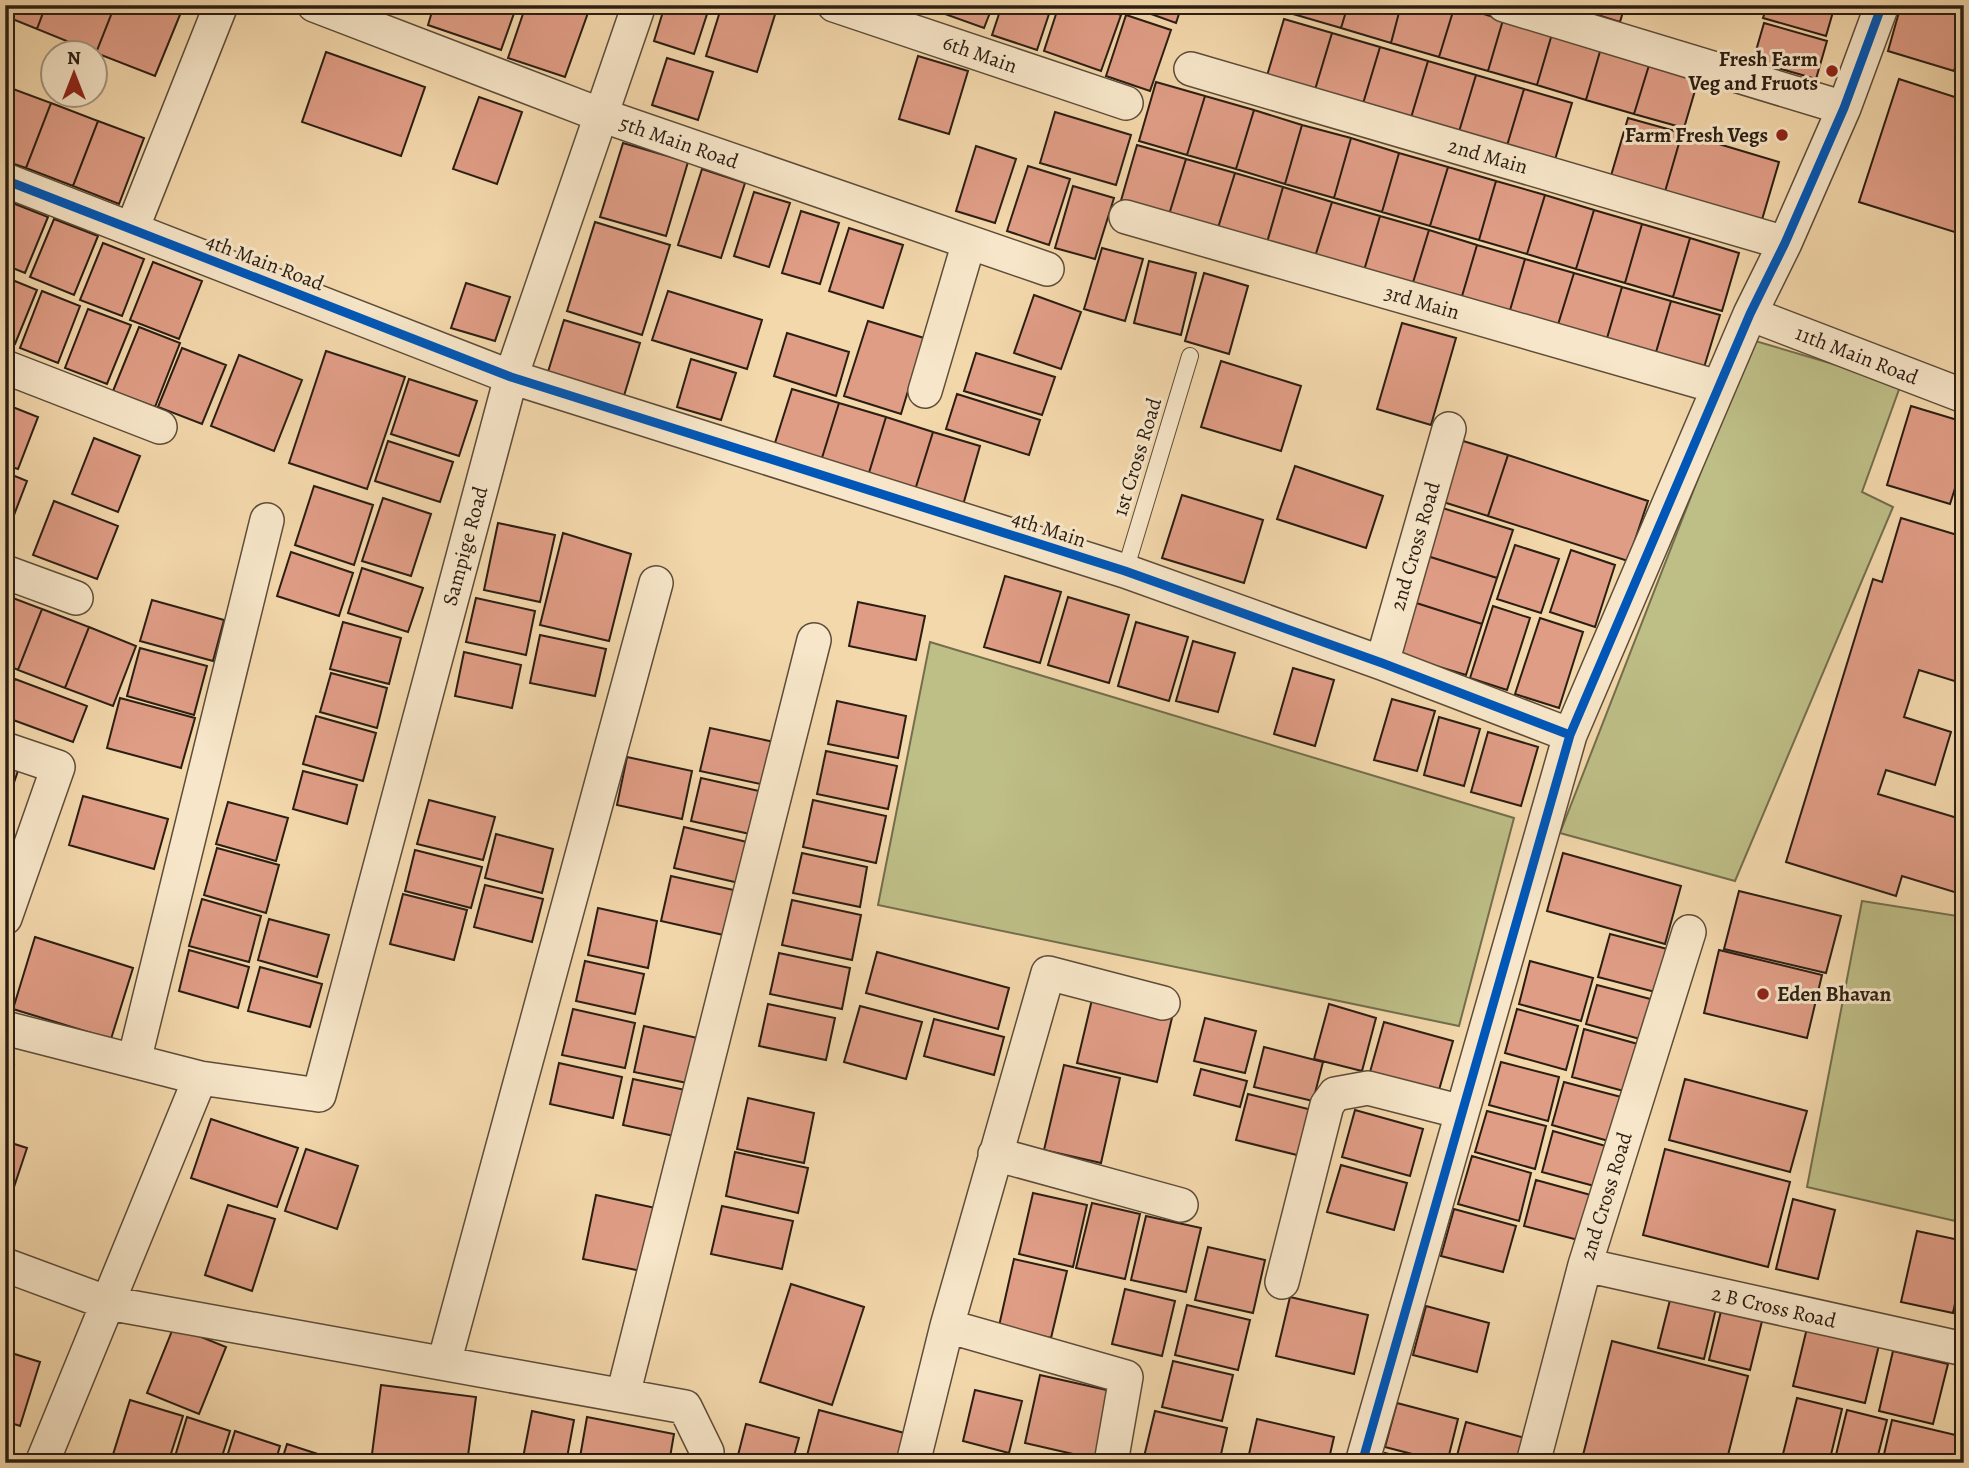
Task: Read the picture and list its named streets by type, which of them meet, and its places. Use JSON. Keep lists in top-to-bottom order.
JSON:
{
  "streets": {
    "street": [
      "6th Main",
      "5th Main Road",
      "2nd Main",
      "4th Main Road",
      "3rd Main",
      "11th Main Road",
      "4th Main",
      "Sampige Road",
      "2nd Cross Road",
      "2 B Cross Road"
    ],
    "lane": ["1st Cross Road"]
  },
  "crossings": [
    ["5th Main Road", "Sampige Road"],
    ["4th Main Road", "4th Main"],
    ["4th Main Road", "Sampige Road"],
    ["1st Cross Road", "4th Main"],
    ["4th Main", "Sampige Road"],
    ["4th Main", "2nd Cross Road"],
    ["2nd Cross Road", "2 B Cross Road"]
  ],
  "places": ["Fresh Farm Veg and Fruots", "Farm Fresh Vegs", "Eden Bhavan"],
  "north": "top"
}
